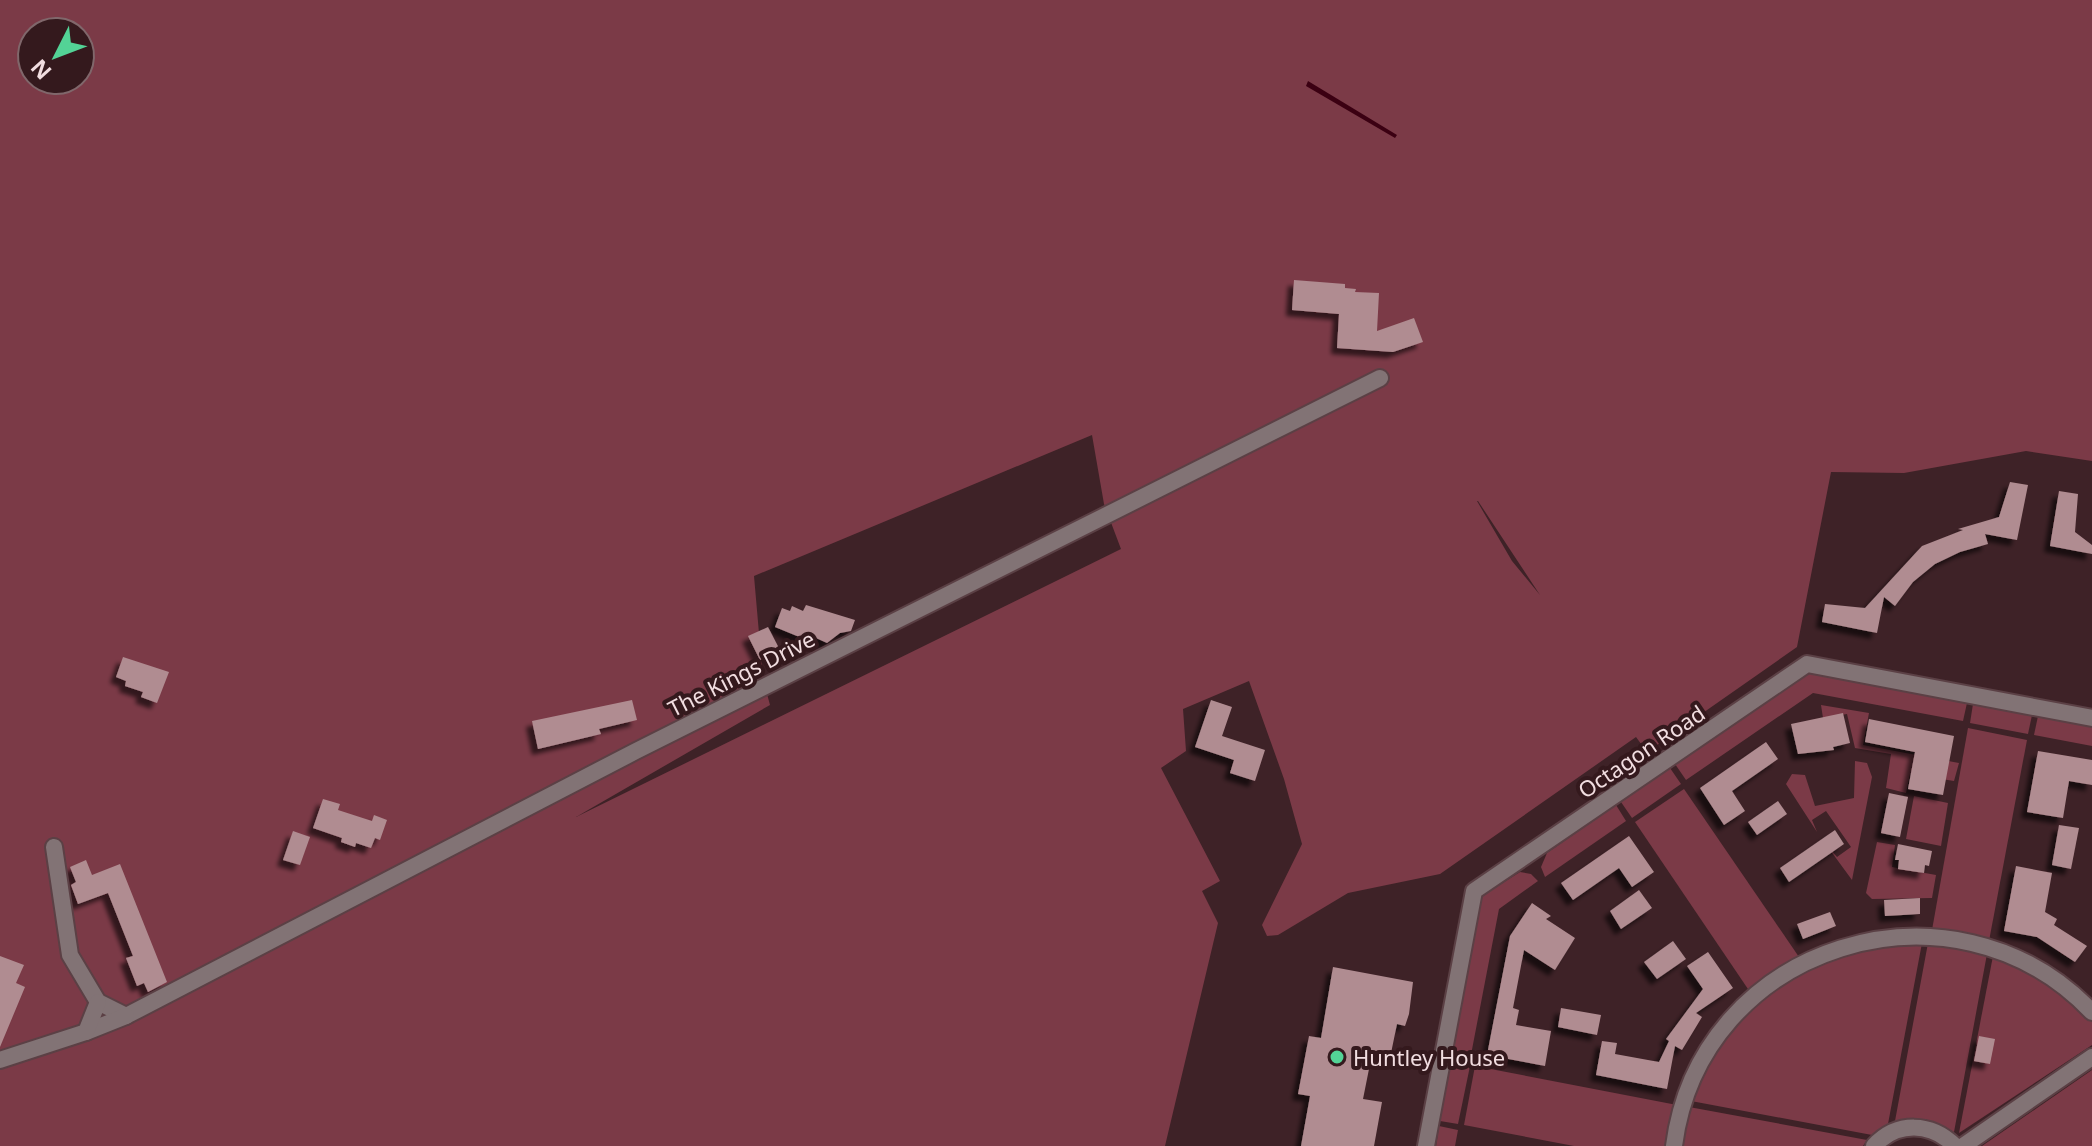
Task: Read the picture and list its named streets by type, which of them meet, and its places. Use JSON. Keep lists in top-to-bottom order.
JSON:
{
  "streets": {
    "street": ["The Kings Drive", "Octagon Road"]
  },
  "places": ["Huntley House"],
  "north": "bottom left"
}
